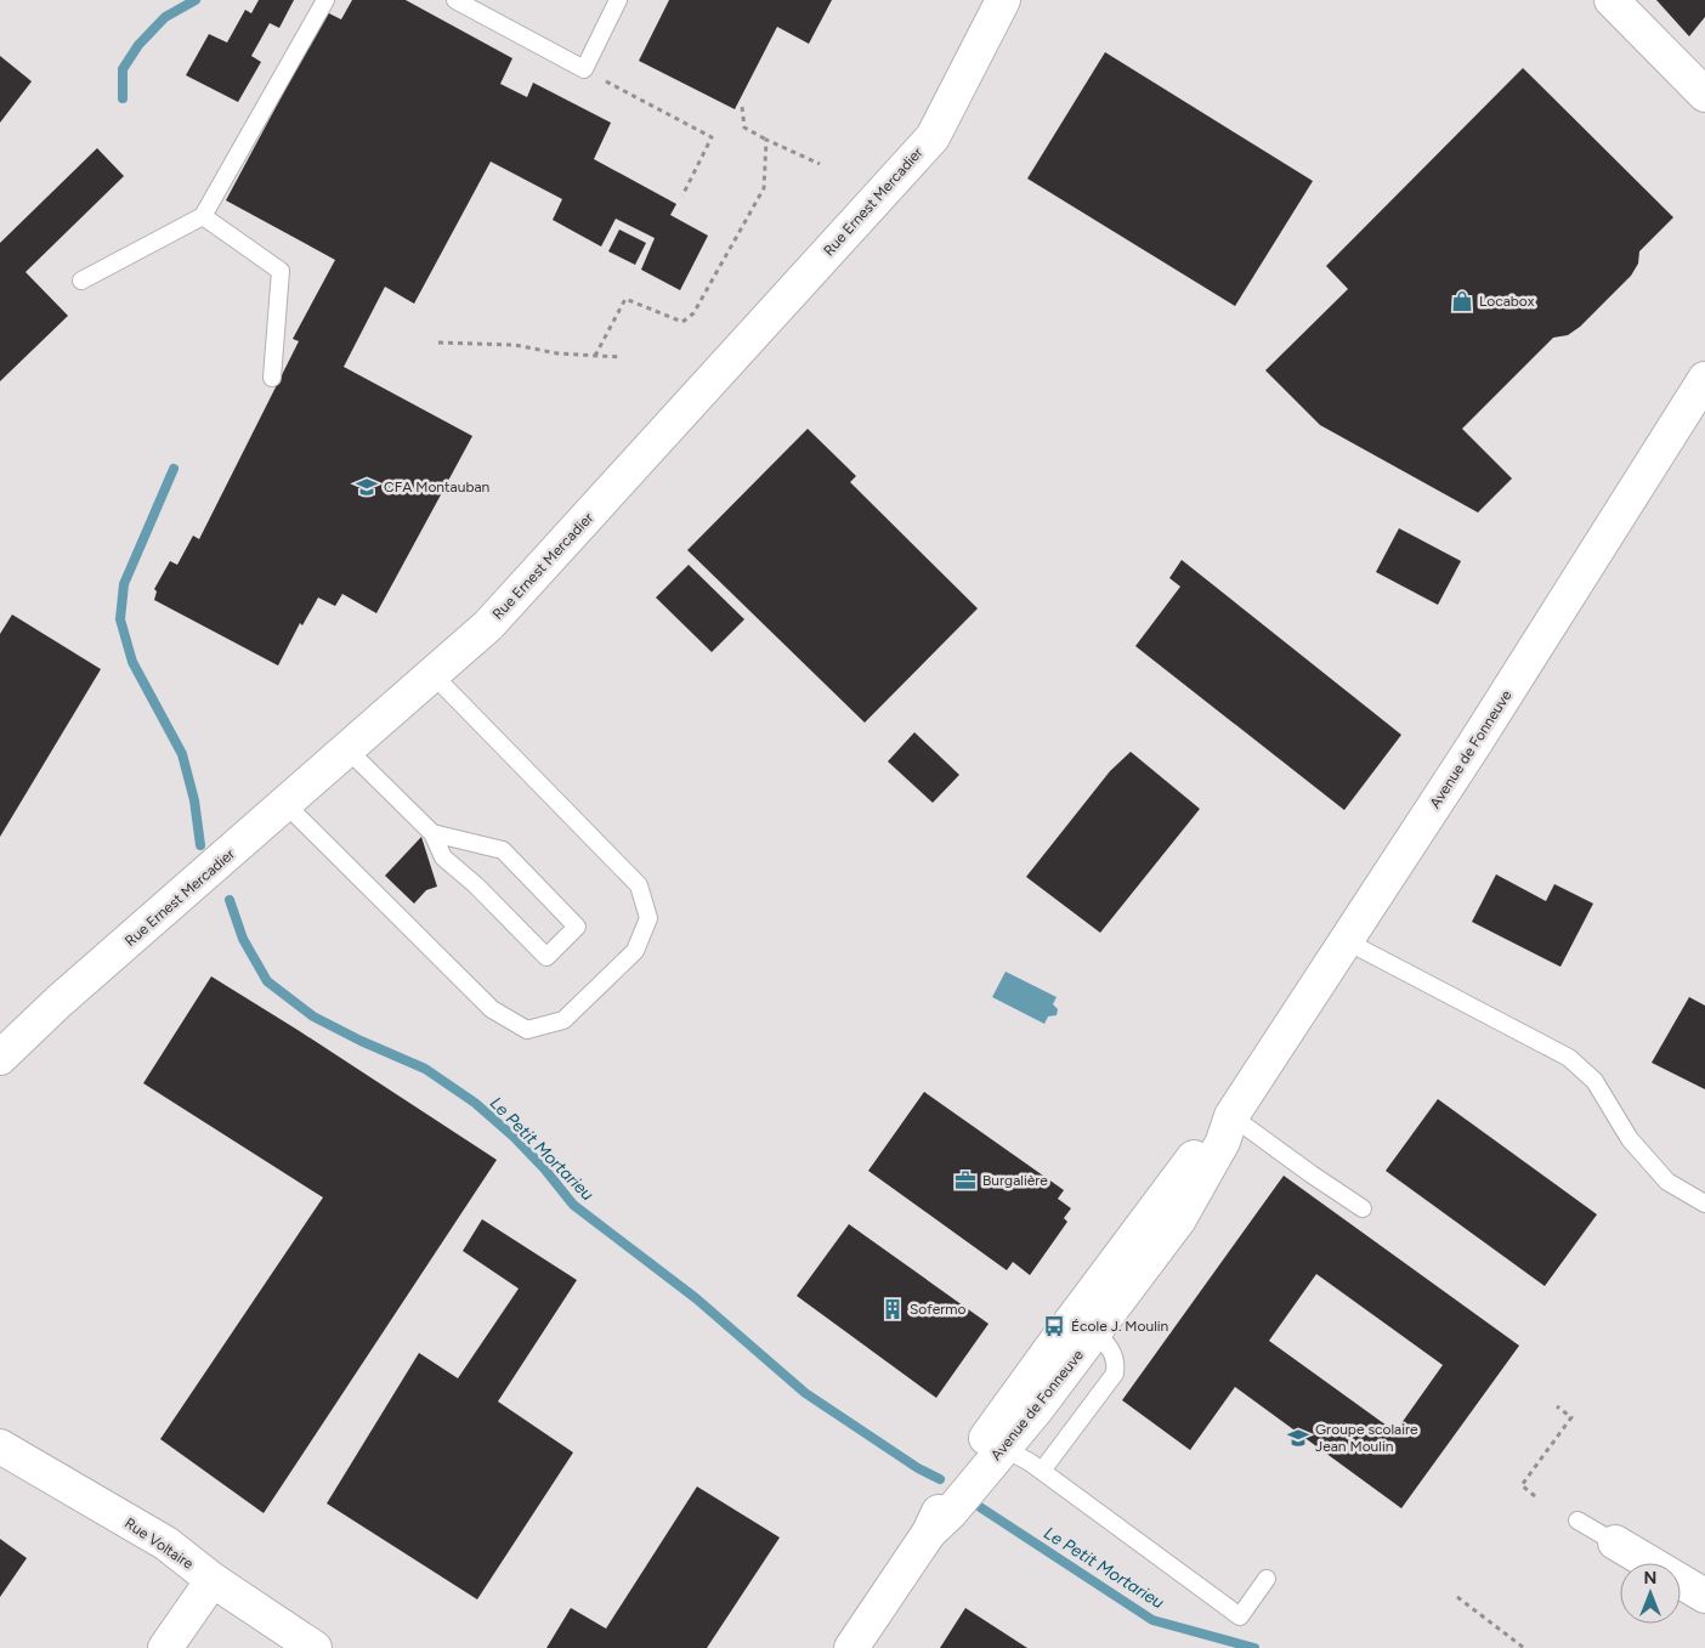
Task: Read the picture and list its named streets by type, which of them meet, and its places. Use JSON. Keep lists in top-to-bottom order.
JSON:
{
  "streets": {
    "street": ["Rue Ernest Mercadier", "Avenue de Fonneuve", "Rue Voltaire"]
  },
  "water": ["Le Petit Mortarieu"],
  "places": {
    "shop": ["Locabox"],
    "school or university": ["CFA Montauban", "Groupe scolaire Jean Moulin"],
    "office": ["Burgalière"],
    "building": ["Sofermo"],
    "bus stop": ["École J. Moulin"]
  },
  "north": "top"
}
